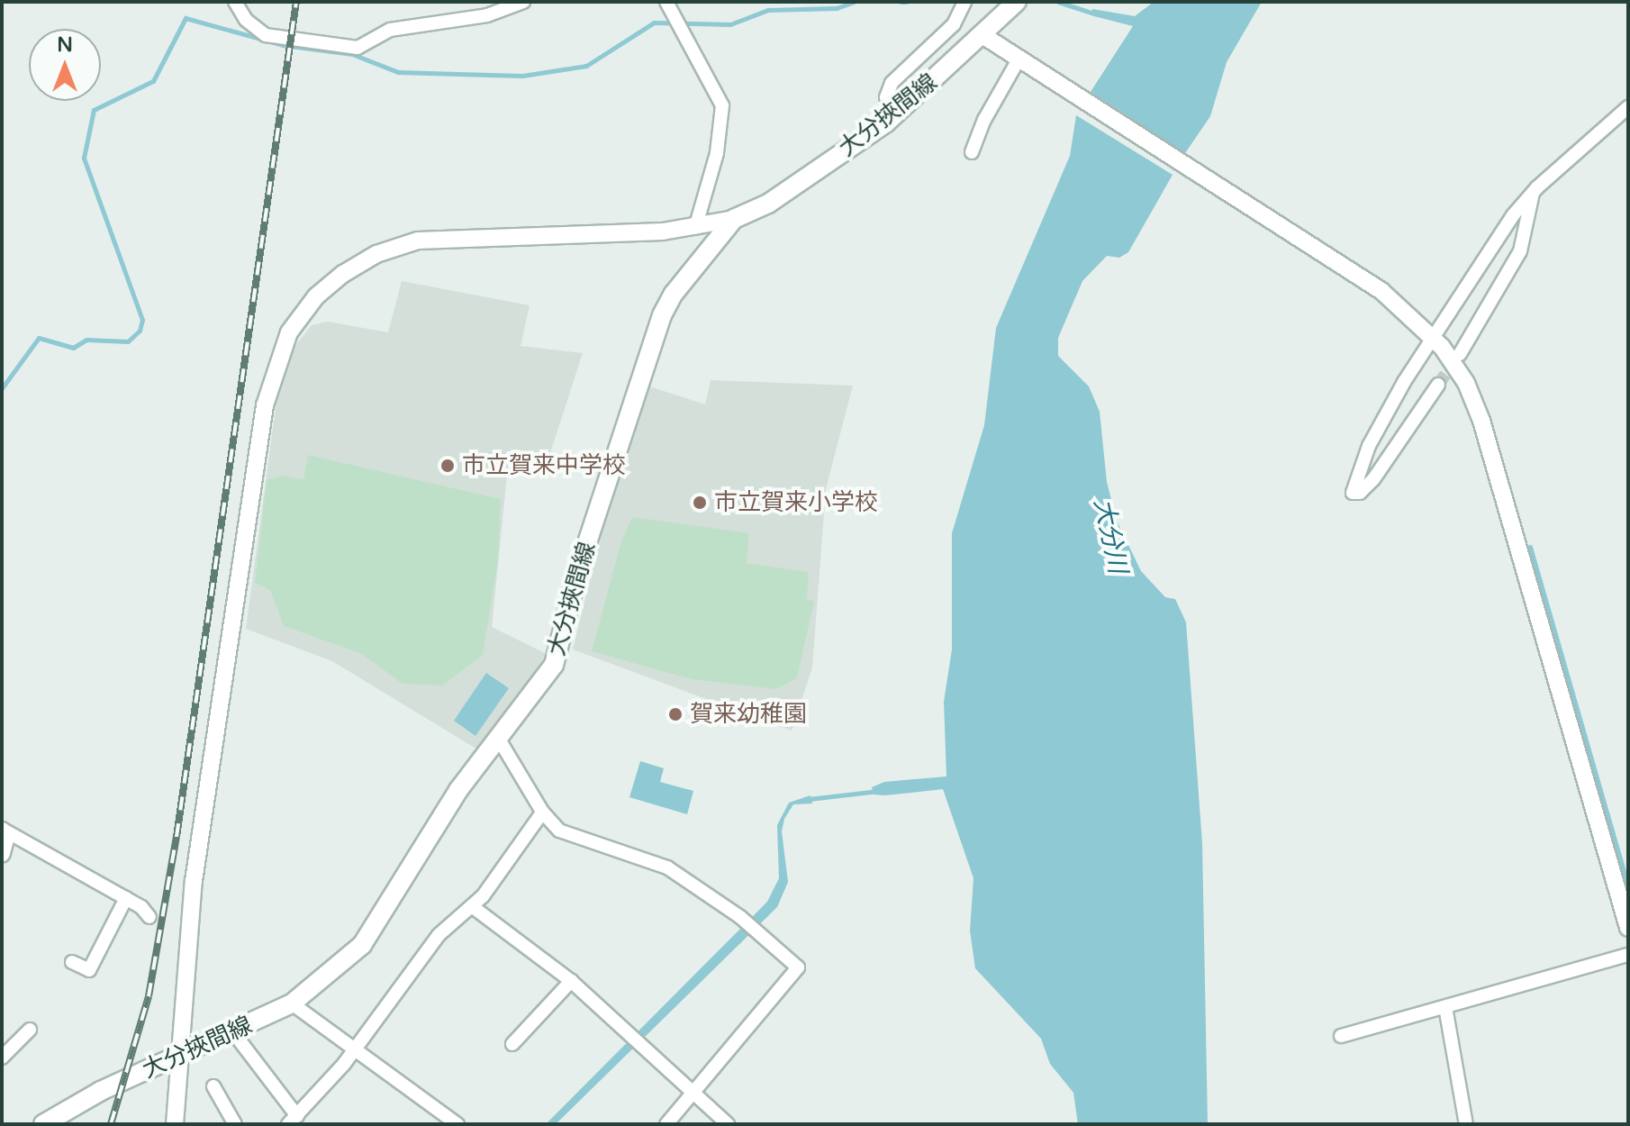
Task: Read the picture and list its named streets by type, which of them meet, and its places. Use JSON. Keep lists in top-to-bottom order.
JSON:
{
  "streets": {
    "main road": ["大分挾間線"]
  },
  "water": ["大分川"],
  "places": ["市立賀来中学校", "市立賀来小学校", "賀来幼稚園"],
  "north": "top"
}
